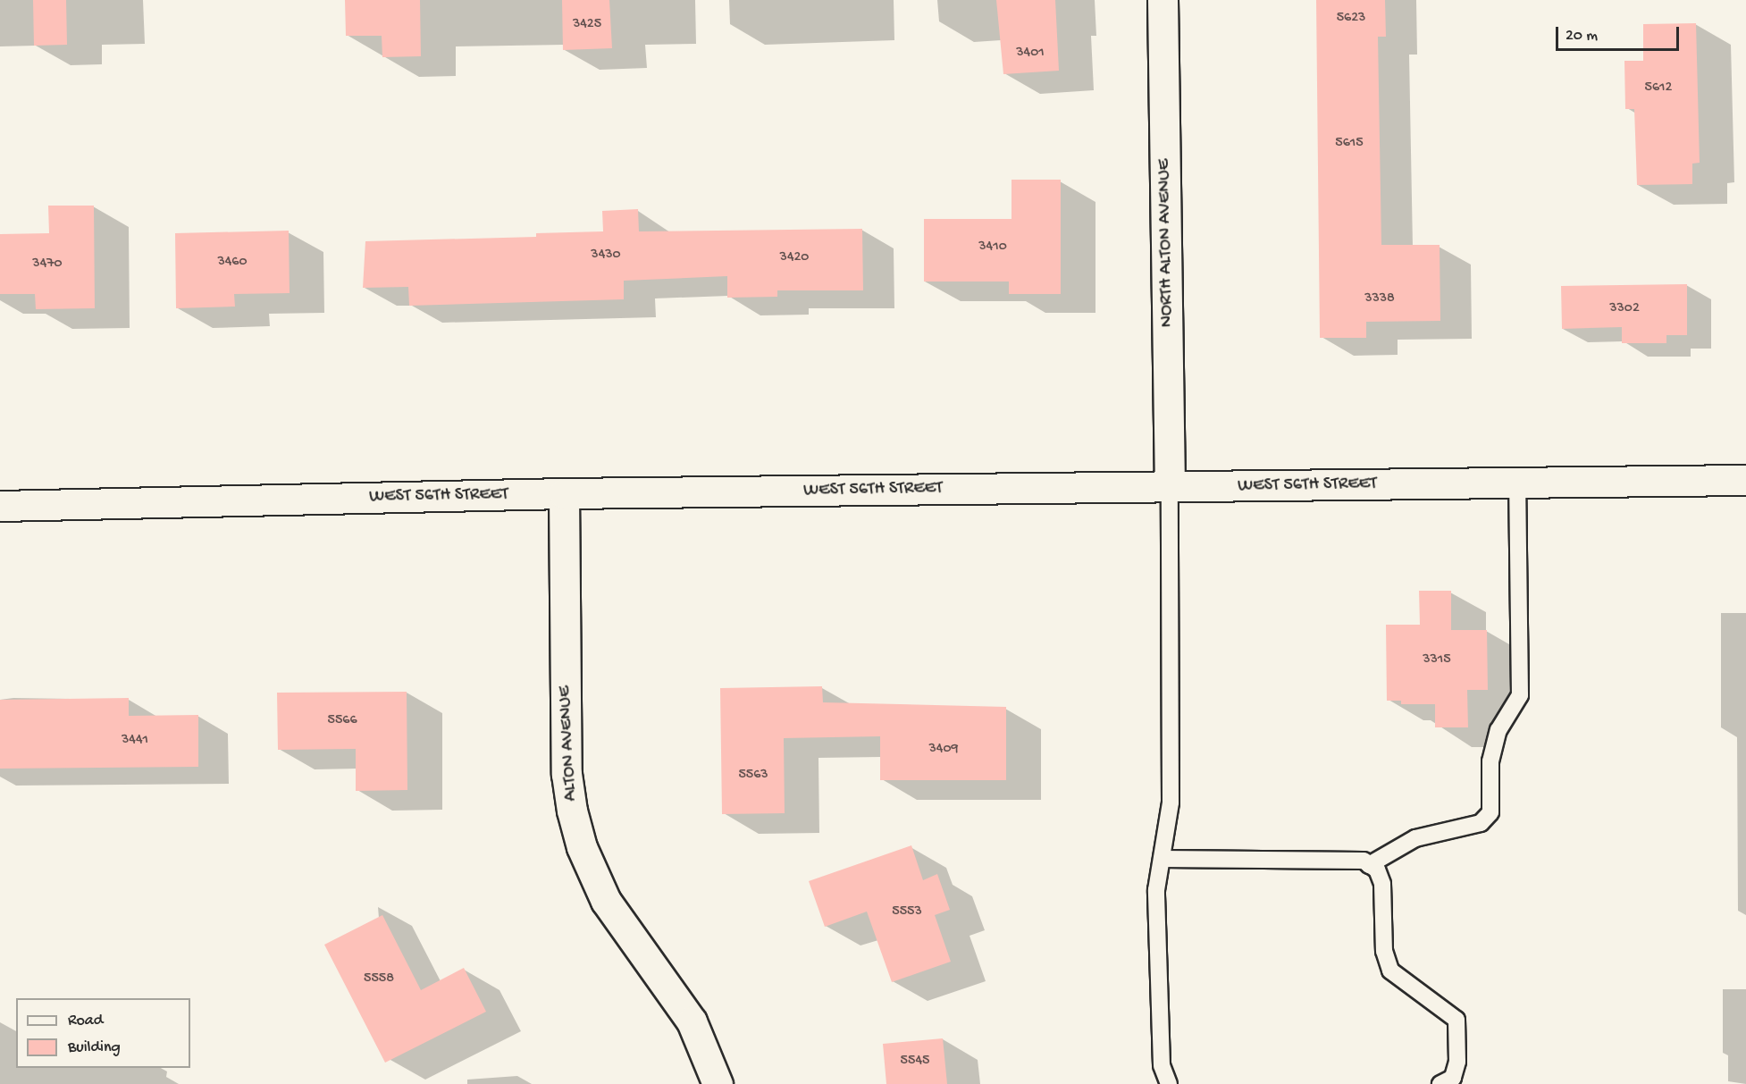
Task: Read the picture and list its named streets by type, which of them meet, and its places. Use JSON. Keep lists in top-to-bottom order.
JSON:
{
  "streets": {
    "main road": ["NORTH ALTON AVENUE", "WEST 56TH STREET", "ALTON AVENUE"]
  },
  "crossings": [
    ["NORTH ALTON AVENUE", "WEST 56TH STREET"],
    ["WEST 56TH STREET", "ALTON AVENUE"]
  ],
  "house_numbers": [
    "5623",
    "3425",
    "3401",
    "5612",
    "5615",
    "3410",
    "3430",
    "3420",
    "3460",
    "3470",
    "3338",
    "3302",
    "3315",
    "5566",
    "3441",
    "3409",
    "5563",
    "5553",
    "5558",
    "5545"
  ],
  "legend": ["Road", "Building"],
  "scale_bar": "20 m"
}
